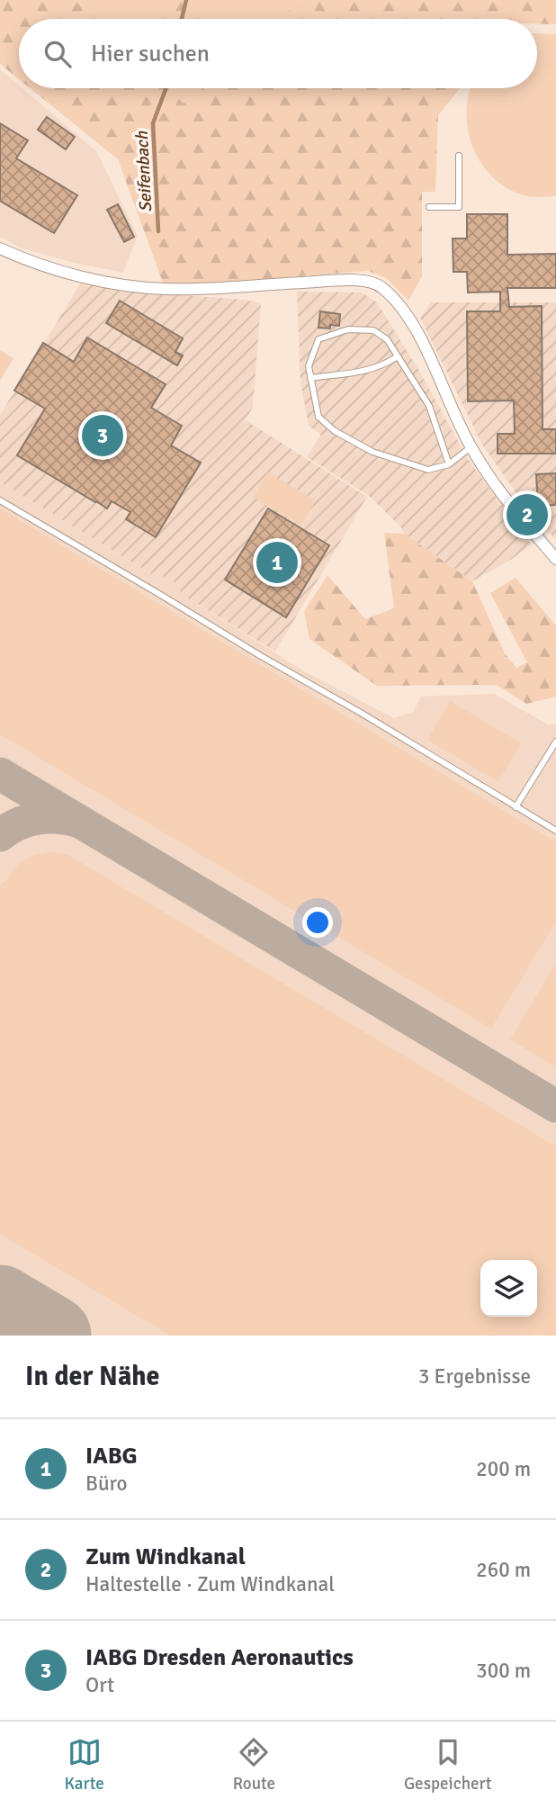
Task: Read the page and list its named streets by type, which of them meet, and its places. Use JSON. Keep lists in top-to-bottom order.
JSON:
{
  "water": ["Seifenbach"],
  "page": {
    "search": "Hier suchen",
    "pins": ["3", "2", "1"],
    "heading": ["In der Nähe", "3 Ergebnisse"],
    "list": [
      {
        "mark": "1",
        "name": "IABG",
        "note": "Büro",
        "value": "200 m"
      },
      {
        "mark": "2",
        "name": "Zum Windkanal",
        "note": "Haltestelle · Zum Windkanal",
        "value": "260 m"
      },
      {
        "mark": "3",
        "name": "IABG Dresden Aeronautics",
        "note": "Ort",
        "value": "300 m"
      }
    ],
    "nav": ["Karte", "Route", "Gespeichert"]
  }
}
